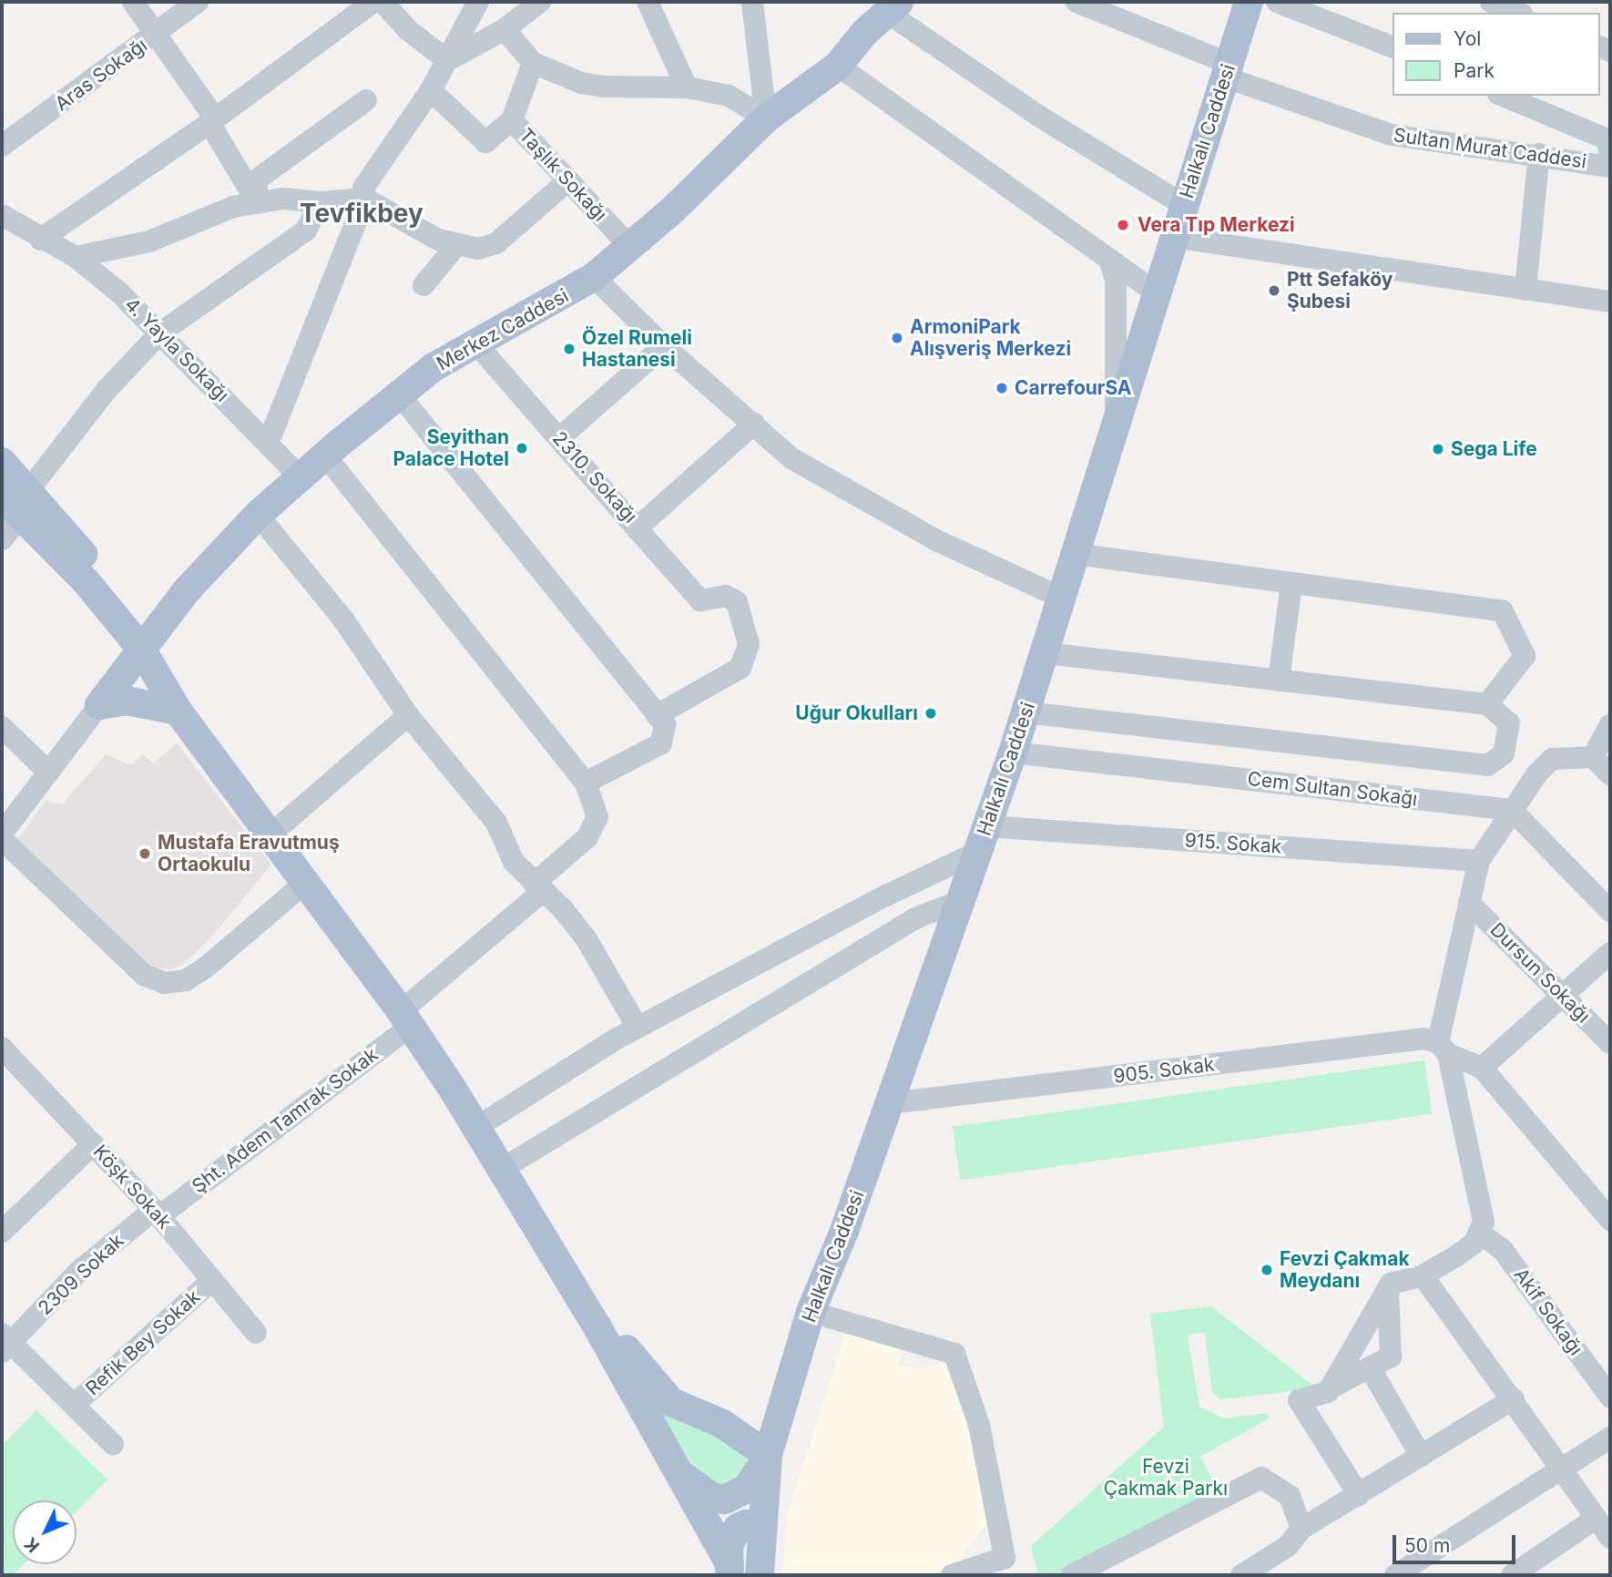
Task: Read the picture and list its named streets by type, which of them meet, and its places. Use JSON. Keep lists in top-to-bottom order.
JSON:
{
  "streets": {
    "main road": ["Halkalı Caddesi", "Merkez Caddesi"],
    "street": [
      "Aras Sokağı",
      "Sultan Murat Caddesi",
      "Taşlık Sokağı",
      "4. Yayla Sokağı",
      "2310. Sokağı",
      "Cem Sultan Sokağı",
      "915. Sokak",
      "Dursun Sokağı",
      "905. Sokak",
      "Şht. Adem Tamrak Sokak",
      "Köşk Sokak",
      "2309 Sokak",
      "Akif Sokağı",
      "Refik Bey Sokak"
    ]
  },
  "crossings": [
    ["Halkalı Caddesi", "Sultan Murat Caddesi"],
    ["Halkalı Caddesi", "Cem Sultan Sokağı"],
    ["Halkalı Caddesi", "915. Sokak"],
    ["Halkalı Caddesi", "905. Sokak"],
    ["Taşlık Sokağı", "Merkez Caddesi"],
    ["Merkez Caddesi", "4. Yayla Sokağı"],
    ["Merkez Caddesi", "2310. Sokağı"],
    ["Merkez Caddesi", "Şht. Adem Tamrak Sokak"],
    ["Şht. Adem Tamrak Sokak", "Köşk Sokak"],
    ["Şht. Adem Tamrak Sokak", "2309 Sokak"],
    ["Köşk Sokak", "2309 Sokak"],
    ["Köşk Sokak", "Refik Bey Sokak"],
    ["2309 Sokak", "Refik Bey Sokak"]
  ],
  "districts": ["Tevfikbey"],
  "parks": ["Fevzi Çakmak Parkı"],
  "places": [
    "Vera Tıp Merkezi",
    "Ptt Sefaköy Şubesi",
    "ArmoniPark Alışveriş Merkezi",
    "Özel Rumeli Hastanesi",
    "CarrefourSA",
    "Seyithan Palace Hotel",
    "Sega Life",
    "Uğur Okulları",
    "Mustafa Eravutmuş Ortaokulu",
    "Fevzi Çakmak Meydanı"
  ],
  "legend": ["Yol", "Park"],
  "scale_bar": "50 m",
  "north": "bottom left"
}
